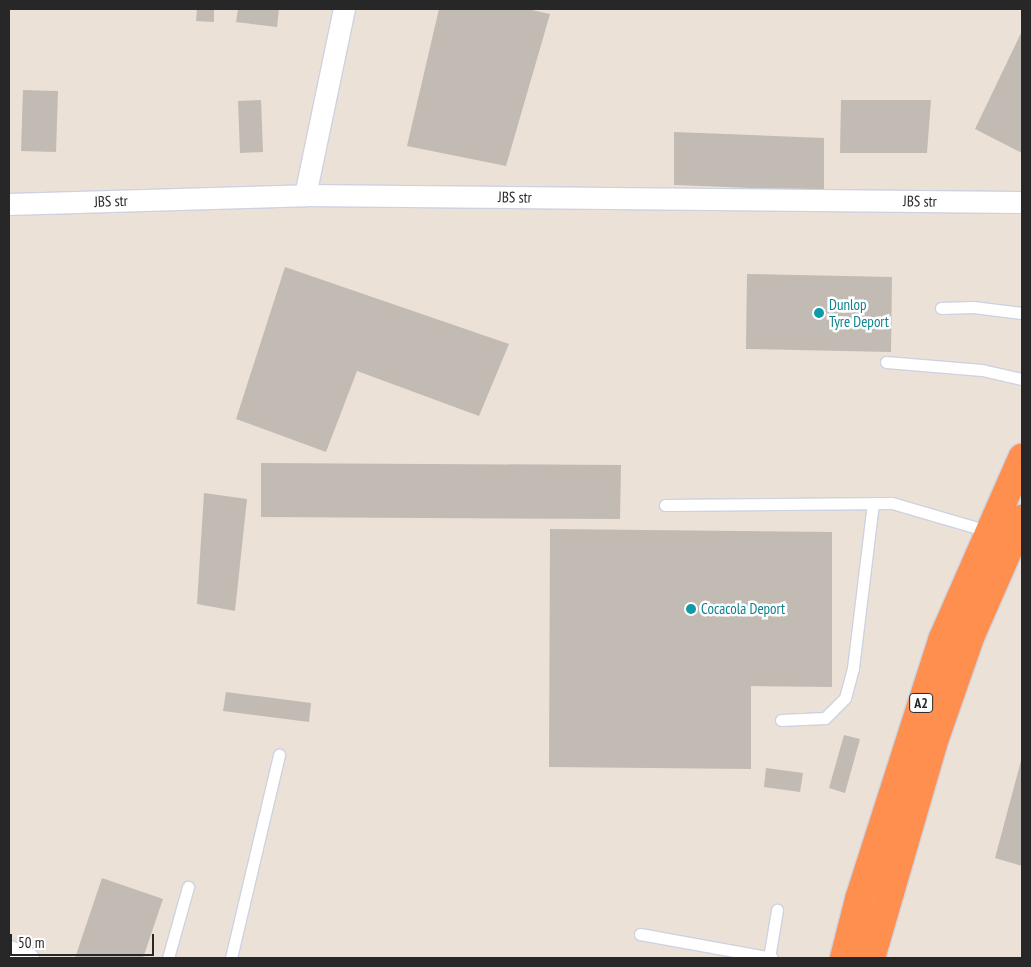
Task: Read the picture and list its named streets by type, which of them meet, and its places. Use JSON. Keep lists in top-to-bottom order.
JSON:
{
  "streets": {
    "highway": ["A2"],
    "street": ["JBS str"]
  },
  "places": ["Dunlop Tyre Deport", "Cocacola Deport"],
  "scale_bar": "50 m"
}
